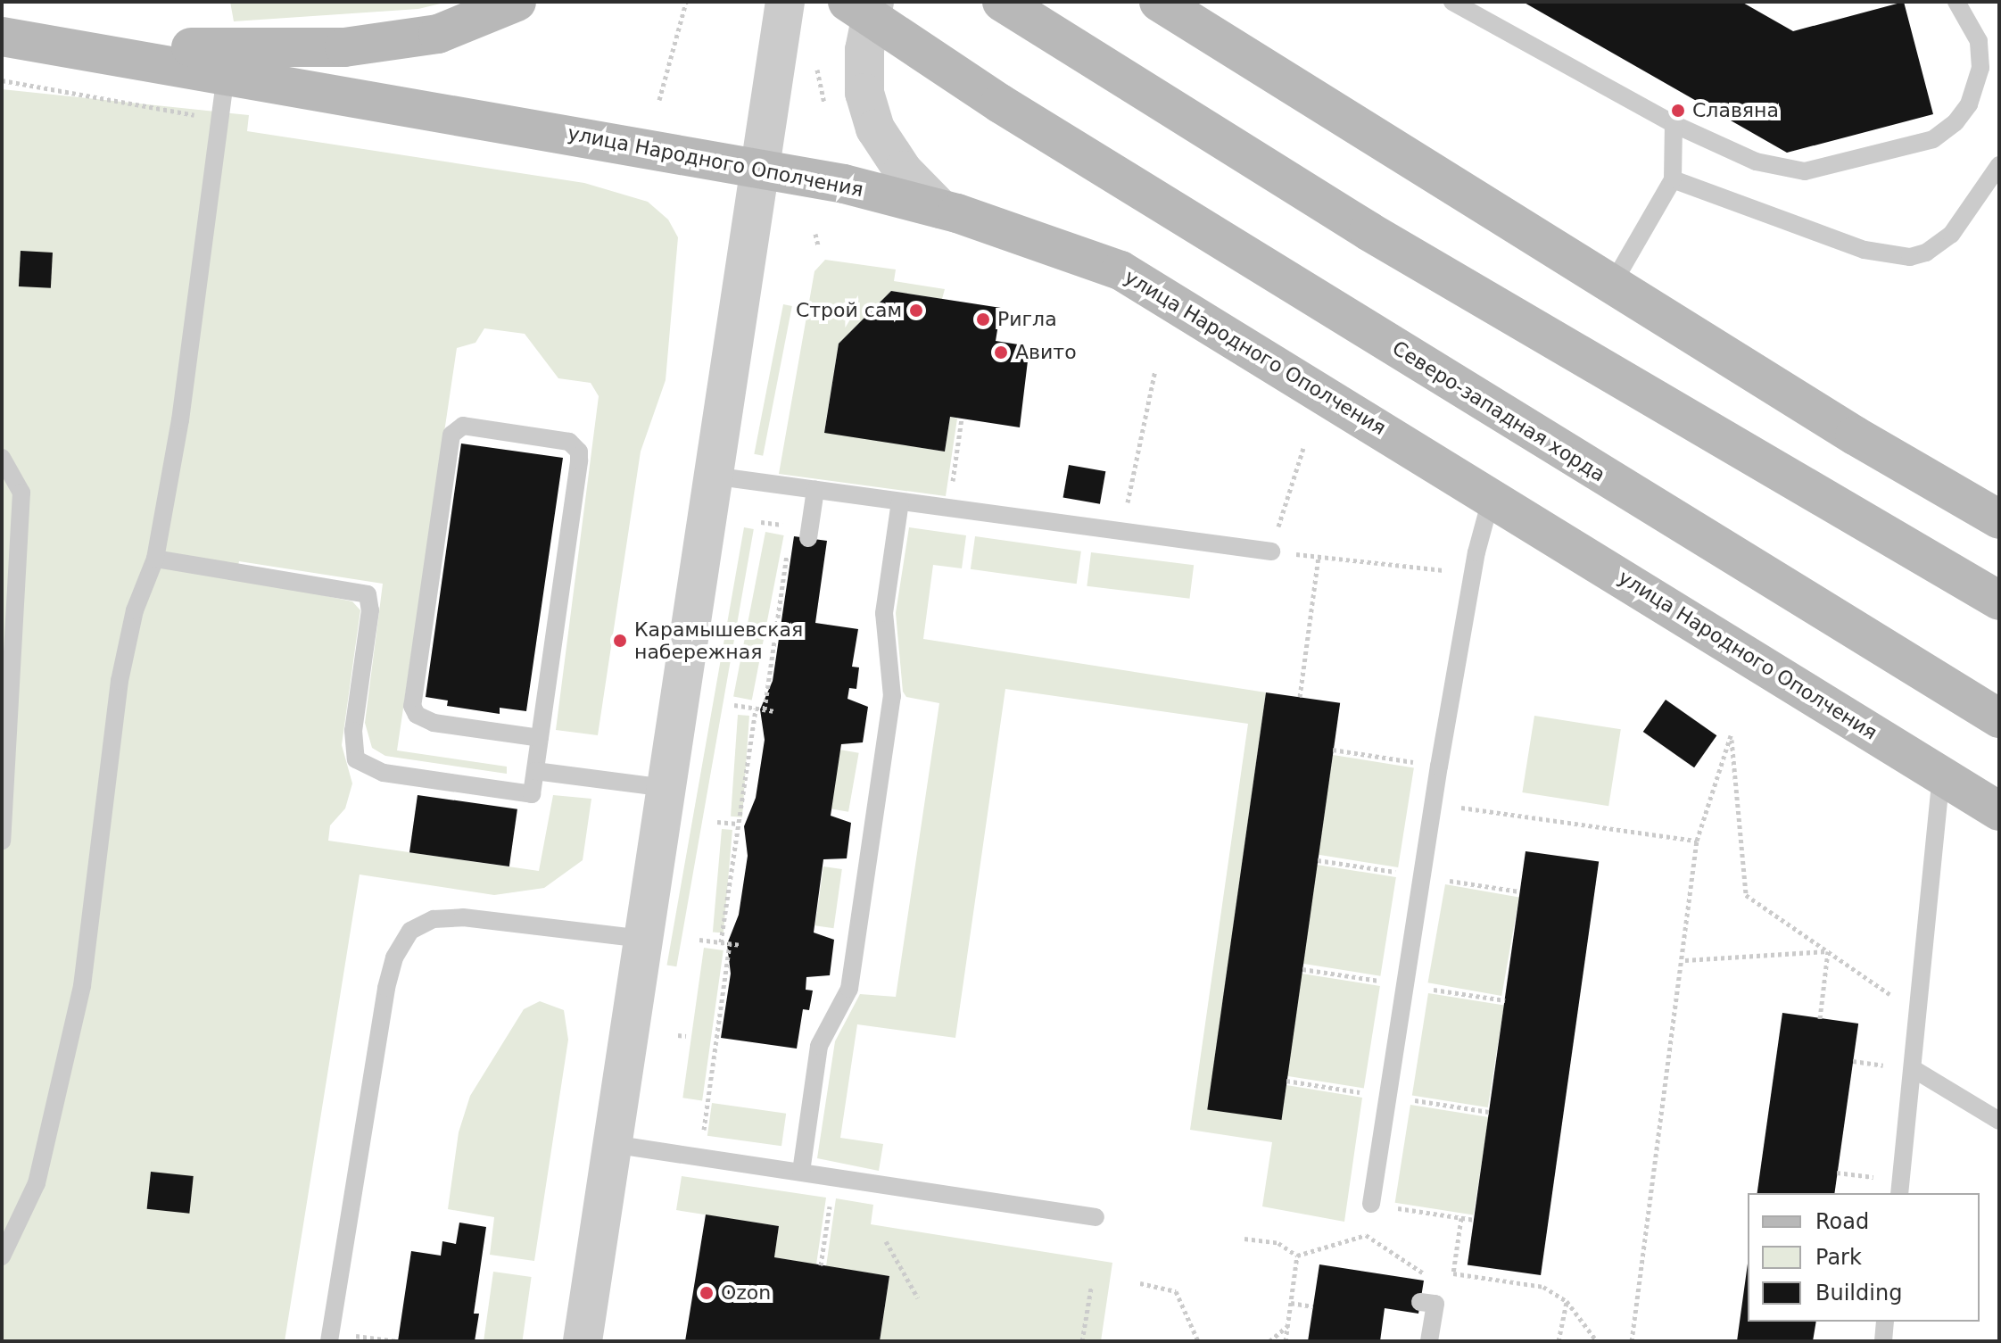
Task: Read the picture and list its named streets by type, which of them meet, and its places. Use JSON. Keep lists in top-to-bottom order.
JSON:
{
  "streets": {
    "main road": ["улица Народного Ополчения", "Северо-западная хорда"]
  },
  "places": [
    "Славяна",
    "Строй сам",
    "Ригла",
    "Авито",
    "Карамышевская набережная",
    "Ozon"
  ],
  "legend": ["Road", "Park", "Building"]
}
